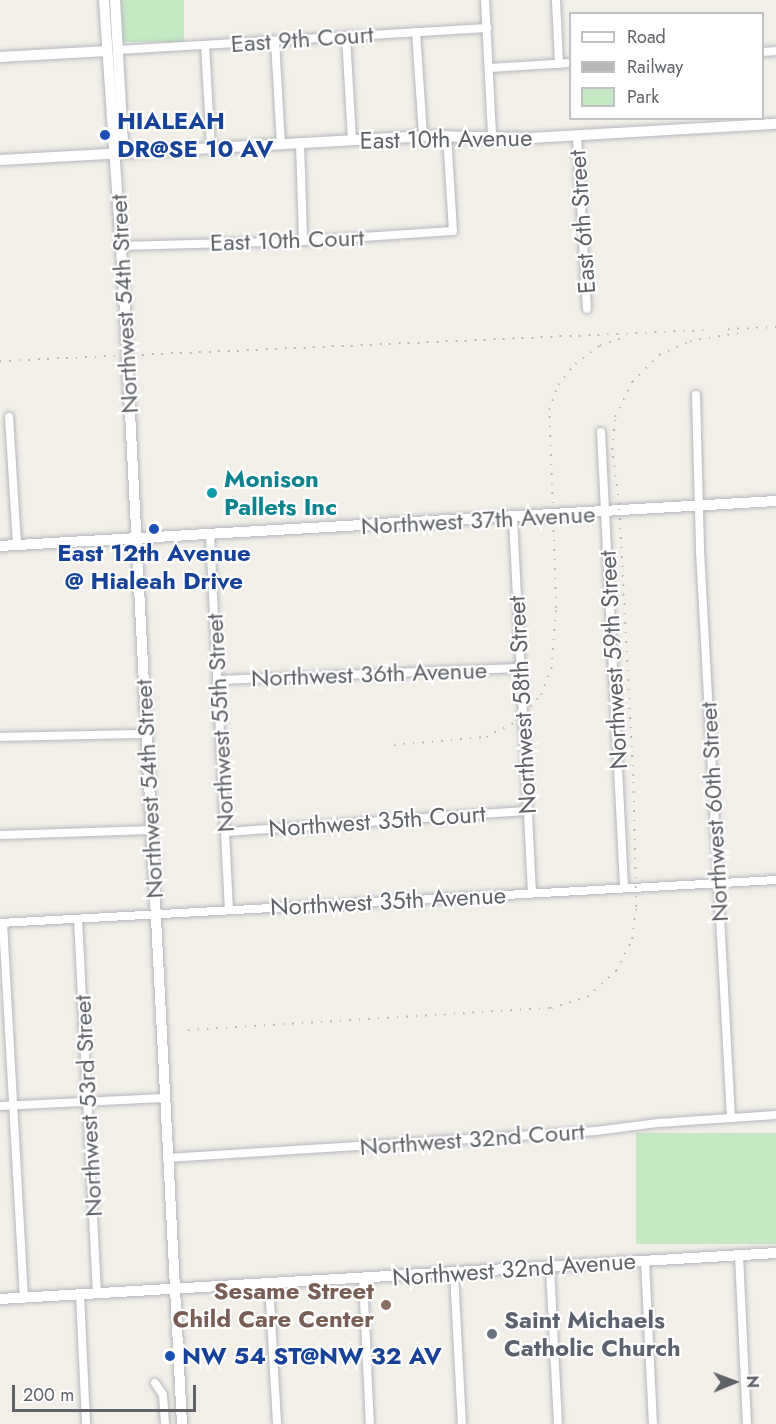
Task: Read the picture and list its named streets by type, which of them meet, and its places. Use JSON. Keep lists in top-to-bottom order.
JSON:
{
  "streets": {
    "main road": [
      "East 10th Avenue",
      "Northwest 54th Street",
      "Northwest 37th Avenue",
      "Northwest 32nd Avenue"
    ],
    "street": [
      "East 9th Court",
      "East 6th Street",
      "East 10th Court",
      "Northwest 59th Street",
      "Northwest 36th Avenue",
      "Northwest 58th Street",
      "Northwest 55th Street",
      "Northwest 60th Street",
      "Northwest 35th Court",
      "Northwest 35th Avenue",
      "Northwest 53rd Street",
      "Northwest 32nd Court"
    ]
  },
  "crossings": [
    ["East 9th Court", "Northwest 54th Street"],
    ["East 10th Avenue", "East 6th Street"],
    ["East 10th Avenue", "East 10th Court"],
    ["East 10th Avenue", "Northwest 54th Street"],
    ["East 10th Court", "Northwest 54th Street"],
    ["Northwest 54th Street", "Northwest 37th Avenue"],
    ["Northwest 54th Street", "Northwest 35th Avenue"],
    ["Northwest 54th Street", "Northwest 32nd Court"],
    ["Northwest 54th Street", "Northwest 32nd Avenue"],
    ["Northwest 37th Avenue", "Northwest 59th Street"],
    ["Northwest 37th Avenue", "Northwest 58th Street"],
    ["Northwest 37th Avenue", "Northwest 55th Street"],
    ["Northwest 37th Avenue", "Northwest 60th Street"],
    ["Northwest 59th Street", "Northwest 35th Avenue"],
    ["Northwest 36th Avenue", "Northwest 58th Street"],
    ["Northwest 36th Avenue", "Northwest 55th Street"],
    ["Northwest 58th Street", "Northwest 35th Court"],
    ["Northwest 58th Street", "Northwest 35th Avenue"],
    ["Northwest 55th Street", "Northwest 35th Court"],
    ["Northwest 55th Street", "Northwest 35th Avenue"],
    ["Northwest 60th Street", "Northwest 35th Avenue"],
    ["Northwest 60th Street", "Northwest 32nd Court"],
    ["Northwest 35th Avenue", "Northwest 53rd Street"],
    ["Northwest 53rd Street", "Northwest 32nd Avenue"]
  ],
  "places": [
    "HIALEAH DR@SE 10 AV",
    "Monison Pallets Inc",
    "East 12th Avenue @ Hialeah Drive",
    "Sesame Street Child Care Center",
    "Saint Michaels Catholic Church",
    "NW 54 ST@NW 32 AV"
  ],
  "legend": ["Road", "Railway", "Park"],
  "scale_bar": "200 m",
  "north": "right"
}
